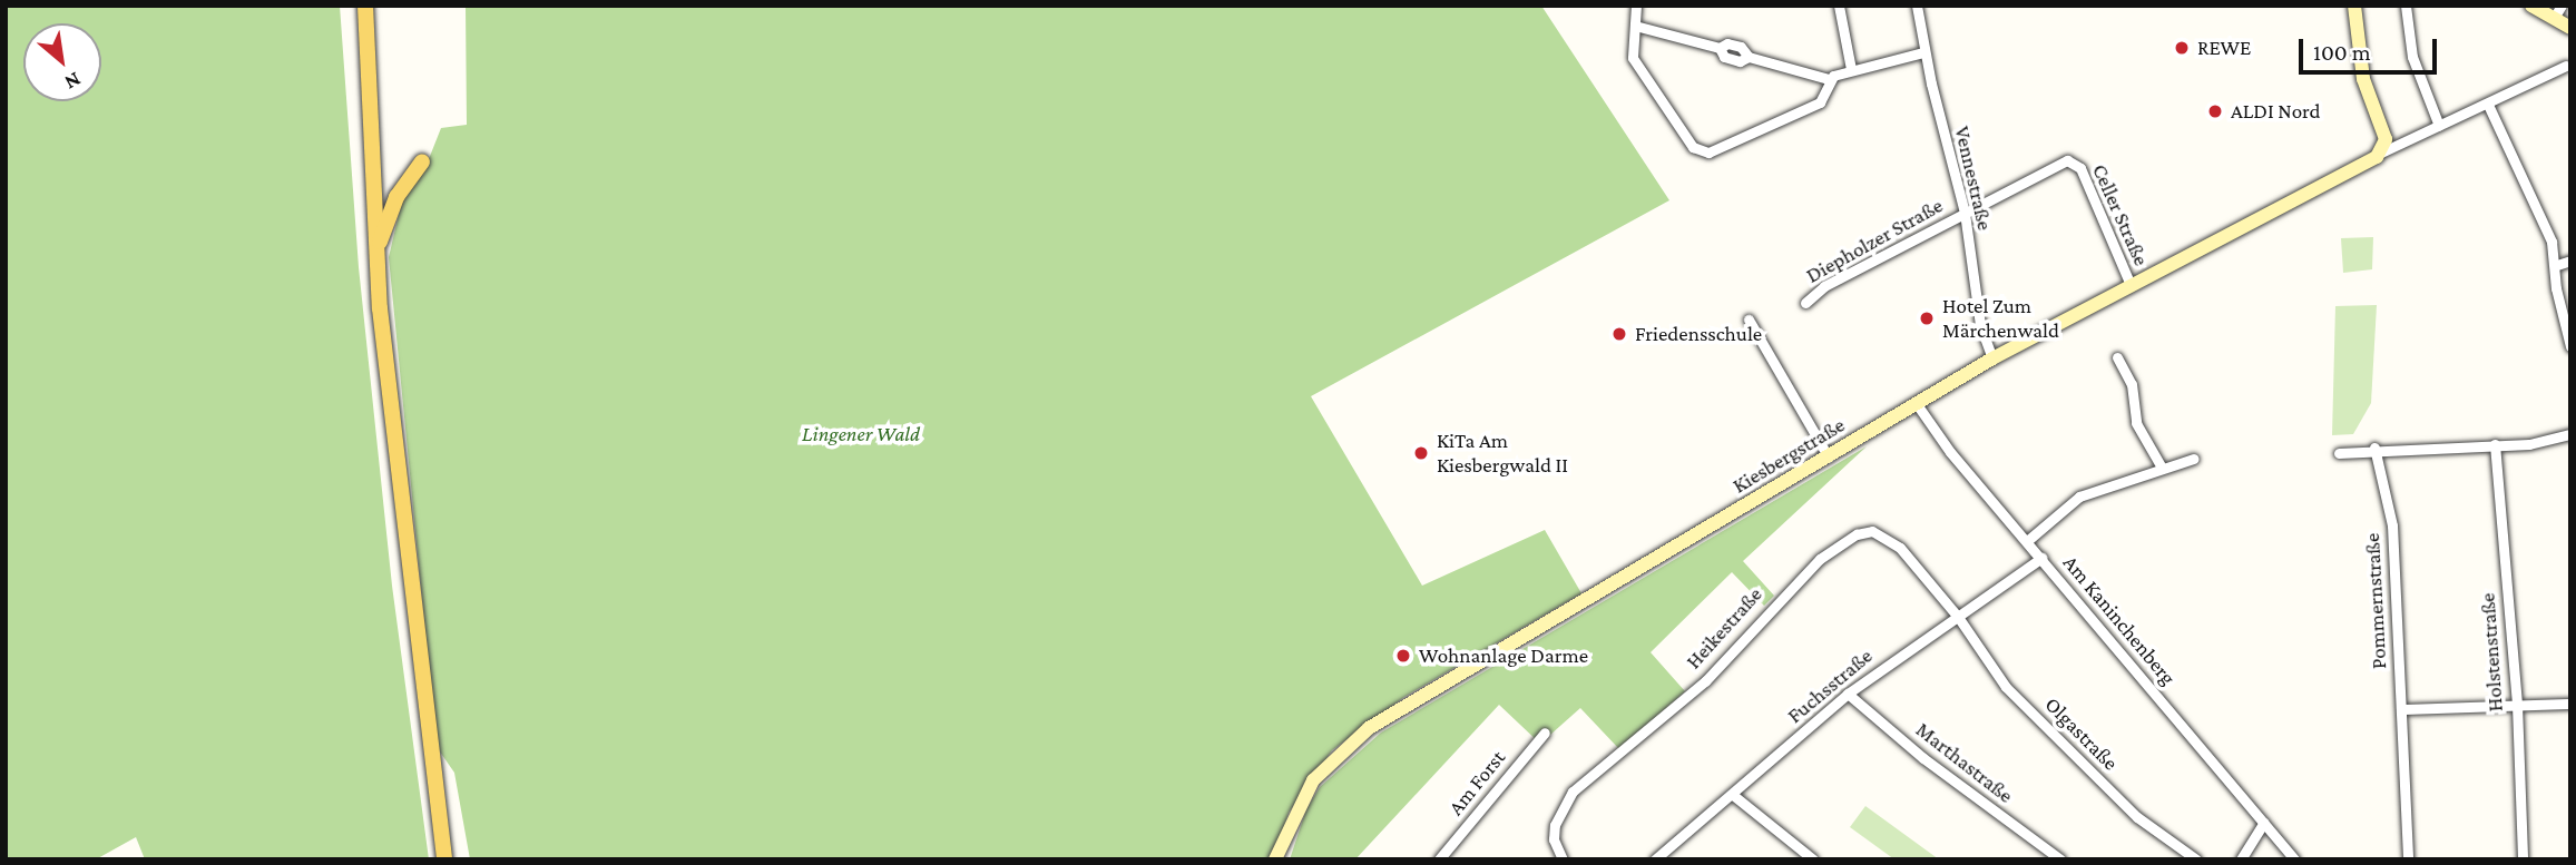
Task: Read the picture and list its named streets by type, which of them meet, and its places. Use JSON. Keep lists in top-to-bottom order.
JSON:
{
  "streets": {
    "street": [
      "Vennestraße",
      "Celler Straße",
      "Diepholzer Straße",
      "Kiesbergstraße",
      "Pommernstraße",
      "Am Kaninchenberg",
      "Heikestraße",
      "Holstenstraße",
      "Fuchsstraße",
      "Olgastraße",
      "Marthastraße",
      "Am Forst"
    ]
  },
  "crossings": [
    ["Vennestraße", "Diepholzer Straße"],
    ["Vennestraße", "Kiesbergstraße"],
    ["Celler Straße", "Diepholzer Straße"],
    ["Celler Straße", "Kiesbergstraße"],
    ["Kiesbergstraße", "Am Kaninchenberg"],
    ["Am Kaninchenberg", "Fuchsstraße"],
    ["Heikestraße", "Fuchsstraße"],
    ["Heikestraße", "Olgastraße"],
    ["Fuchsstraße", "Olgastraße"],
    ["Fuchsstraße", "Marthastraße"]
  ],
  "parks": ["Lingener Wald"],
  "places": [
    "REWE",
    "ALDI Nord",
    "Hotel Zum Märchenwald",
    "Friedensschule",
    "KiTa Am Kiesbergwald II",
    "Wohnanlage Darme"
  ],
  "scale_bar": "100 m",
  "north": "bottom right"
}
